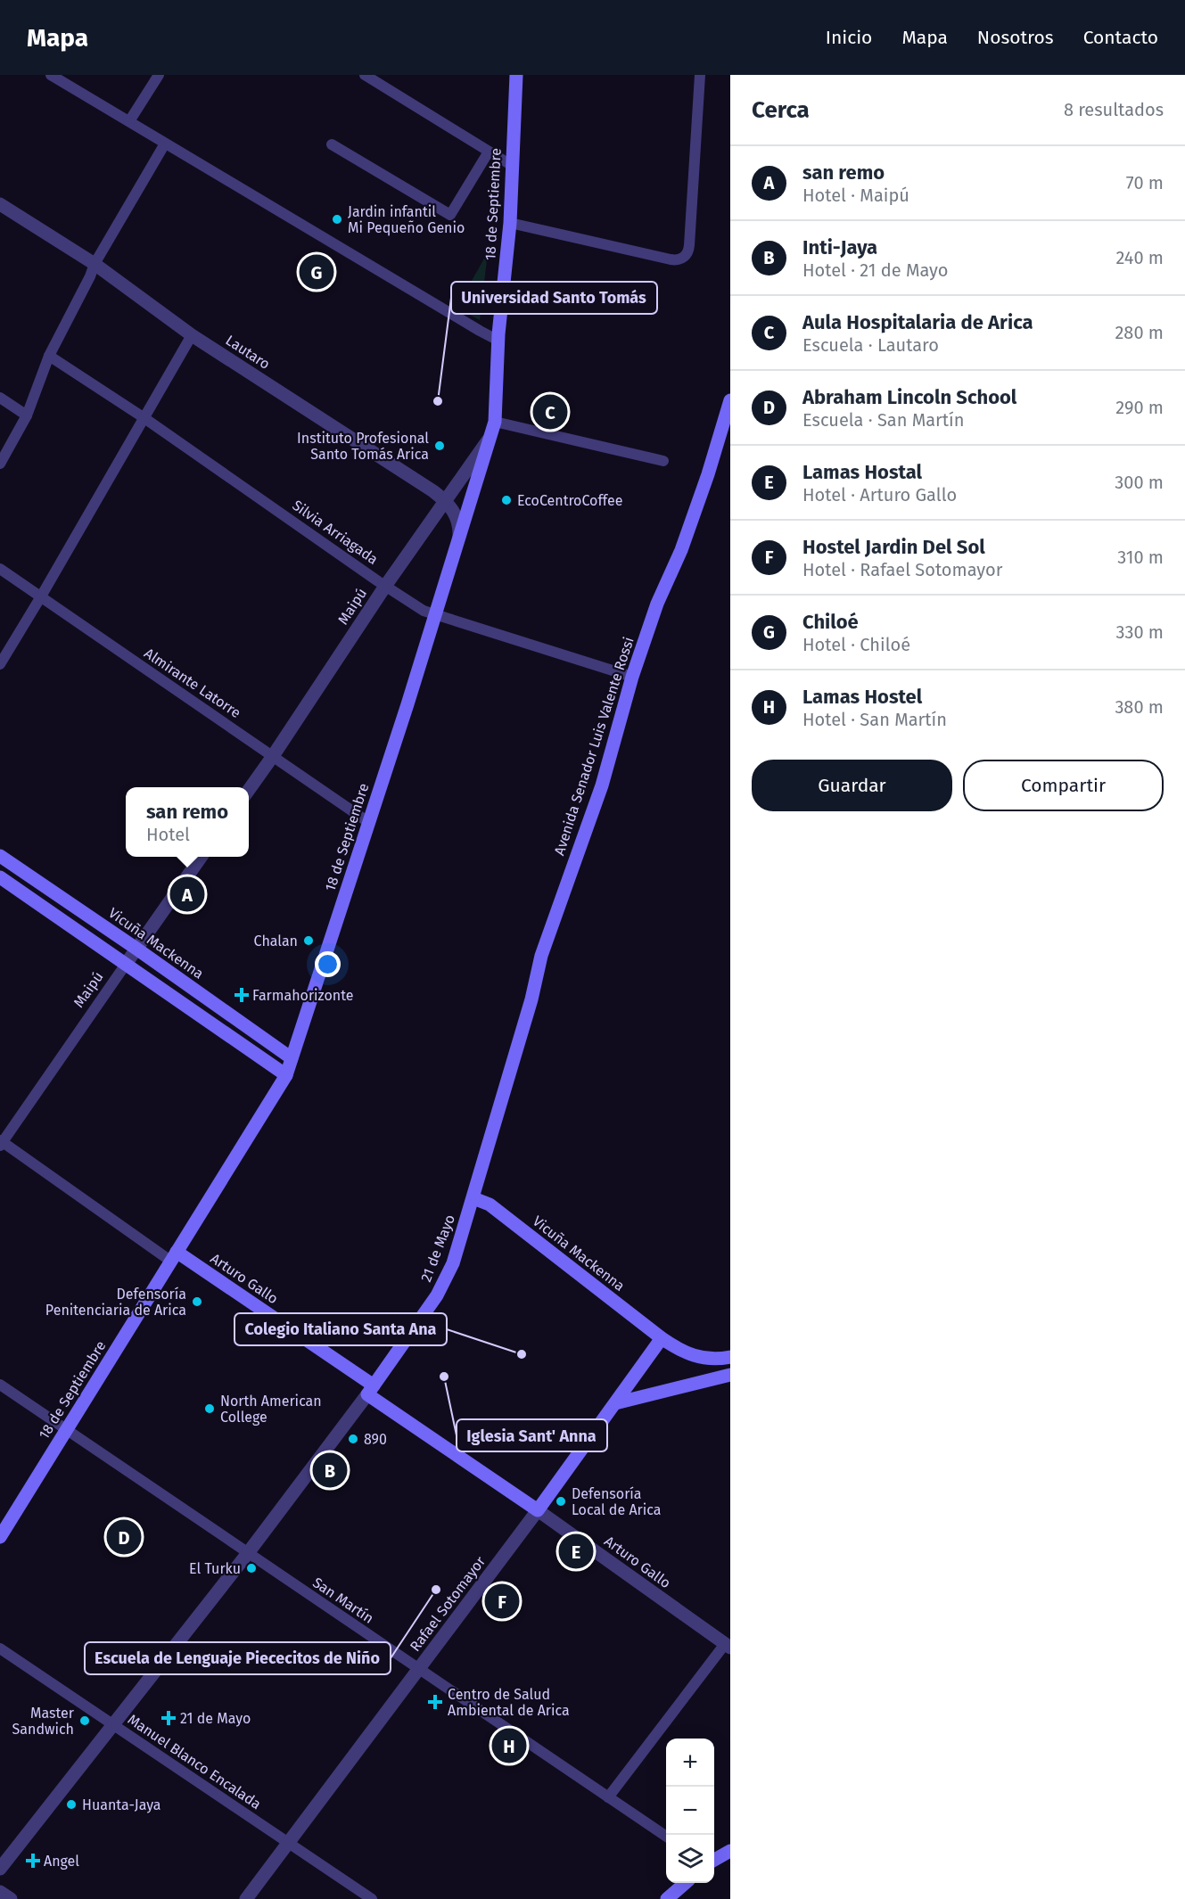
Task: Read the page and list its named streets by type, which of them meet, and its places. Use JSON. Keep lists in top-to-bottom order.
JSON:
{
  "streets": {
    "main road": [
      "18 de Septiembre",
      "Avenida Senador Luis Valente Rossi",
      "Vicuña Mackenna",
      "21 de Mayo",
      "Arturo Gallo",
      "Rafael Sotomayor"
    ],
    "street": [
      "Lautaro",
      "Silvia Arriagada",
      "Maipú",
      "Almirante Latorre",
      "San Martín",
      "Manuel Blanco Encalada"
    ]
  },
  "crossings": [
    ["18 de Septiembre", "Lautaro"],
    ["18 de Septiembre", "Silvia Arriagada"],
    ["18 de Septiembre", "Maipú"],
    ["18 de Septiembre", "Almirante Latorre"],
    ["18 de Septiembre", "Vicuña Mackenna"],
    ["18 de Septiembre", "Arturo Gallo"],
    ["18 de Septiembre", "San Martín"],
    ["Lautaro", "Maipú"],
    ["Silvia Arriagada", "Maipú"],
    ["Silvia Arriagada", "Avenida Senador Luis Valente Rossi"],
    ["Maipú", "Almirante Latorre"],
    ["Maipú", "Vicuña Mackenna"],
    ["Maipú", "Arturo Gallo"],
    ["Avenida Senador Luis Valente Rossi", "Vicuña Mackenna"],
    ["Avenida Senador Luis Valente Rossi", "21 de Mayo"],
    ["Vicuña Mackenna", "21 de Mayo"],
    ["Vicuña Mackenna", "Rafael Sotomayor"],
    ["21 de Mayo", "Arturo Gallo"],
    ["21 de Mayo", "San Martín"],
    ["21 de Mayo", "Manuel Blanco Encalada"],
    ["Arturo Gallo", "Rafael Sotomayor"],
    ["San Martín", "Rafael Sotomayor"],
    ["Rafael Sotomayor", "Manuel Blanco Encalada"]
  ],
  "places": {
    "other": [
      "Jardin infantil Mi Pequeño Genio",
      "Universidad Santo Tomás",
      "Instituto Profesional Santo Tomás Arica",
      "EcoCentroCoffee",
      "Chalan",
      "Defensoría Penitenciaria de Arica",
      "Colegio Italiano Santa Ana",
      "Iglesia Sant' Anna",
      "North American College",
      "890",
      "Defensoría Local de Arica",
      "El Turku",
      "Escuela de Lenguaje Piececitos de Niño",
      "Master Sandwich",
      "Huanta-Jaya"
    ],
    "health": [
      "Farmahorizonte",
      "Centro de Salud Ambiental de Arica",
      "21 de Mayo",
      "Angel"
    ]
  },
  "page": {
    "header": "Mapa",
    "nav": [
      "Inicio",
      "Mapa",
      "Nosotros",
      "Contacto"
    ],
    "heading": ["Cerca", "8 resultados"],
    "list": [
      {
        "mark": "A",
        "name": "san remo",
        "note": "Hotel · Maipú",
        "value": "70 m"
      },
      {
        "mark": "B",
        "name": "Inti-Jaya",
        "note": "Hotel · 21 de Mayo",
        "value": "240 m"
      },
      {
        "mark": "C",
        "name": "Aula Hospitalaria de Arica",
        "note": "Escuela · Lautaro",
        "value": "280 m"
      },
      {
        "mark": "D",
        "name": "Abraham Lincoln School",
        "note": "Escuela · San Martín",
        "value": "290 m"
      },
      {
        "mark": "E",
        "name": "Lamas Hostal",
        "note": "Hotel · Arturo Gallo",
        "value": "300 m"
      },
      {
        "mark": "F",
        "name": "Hostel Jardin Del Sol",
        "note": "Hotel · Rafael Sotomayor",
        "value": "310 m"
      },
      {
        "mark": "G",
        "name": "Chiloé",
        "note": "Hotel · Chiloé",
        "value": "330 m"
      },
      {
        "mark": "H",
        "name": "Lamas Hostel",
        "note": "Hotel · San Martín",
        "value": "380 m"
      }
    ],
    "pins": [
      "G",
      "C",
      "A",
      "B",
      "D",
      "E",
      "F",
      "H"
    ],
    "buttons": ["Guardar", "Compartir"],
    "popup": ["san remo", "Hotel"],
    "map_buttons": ["+", "−"]
  }
}
